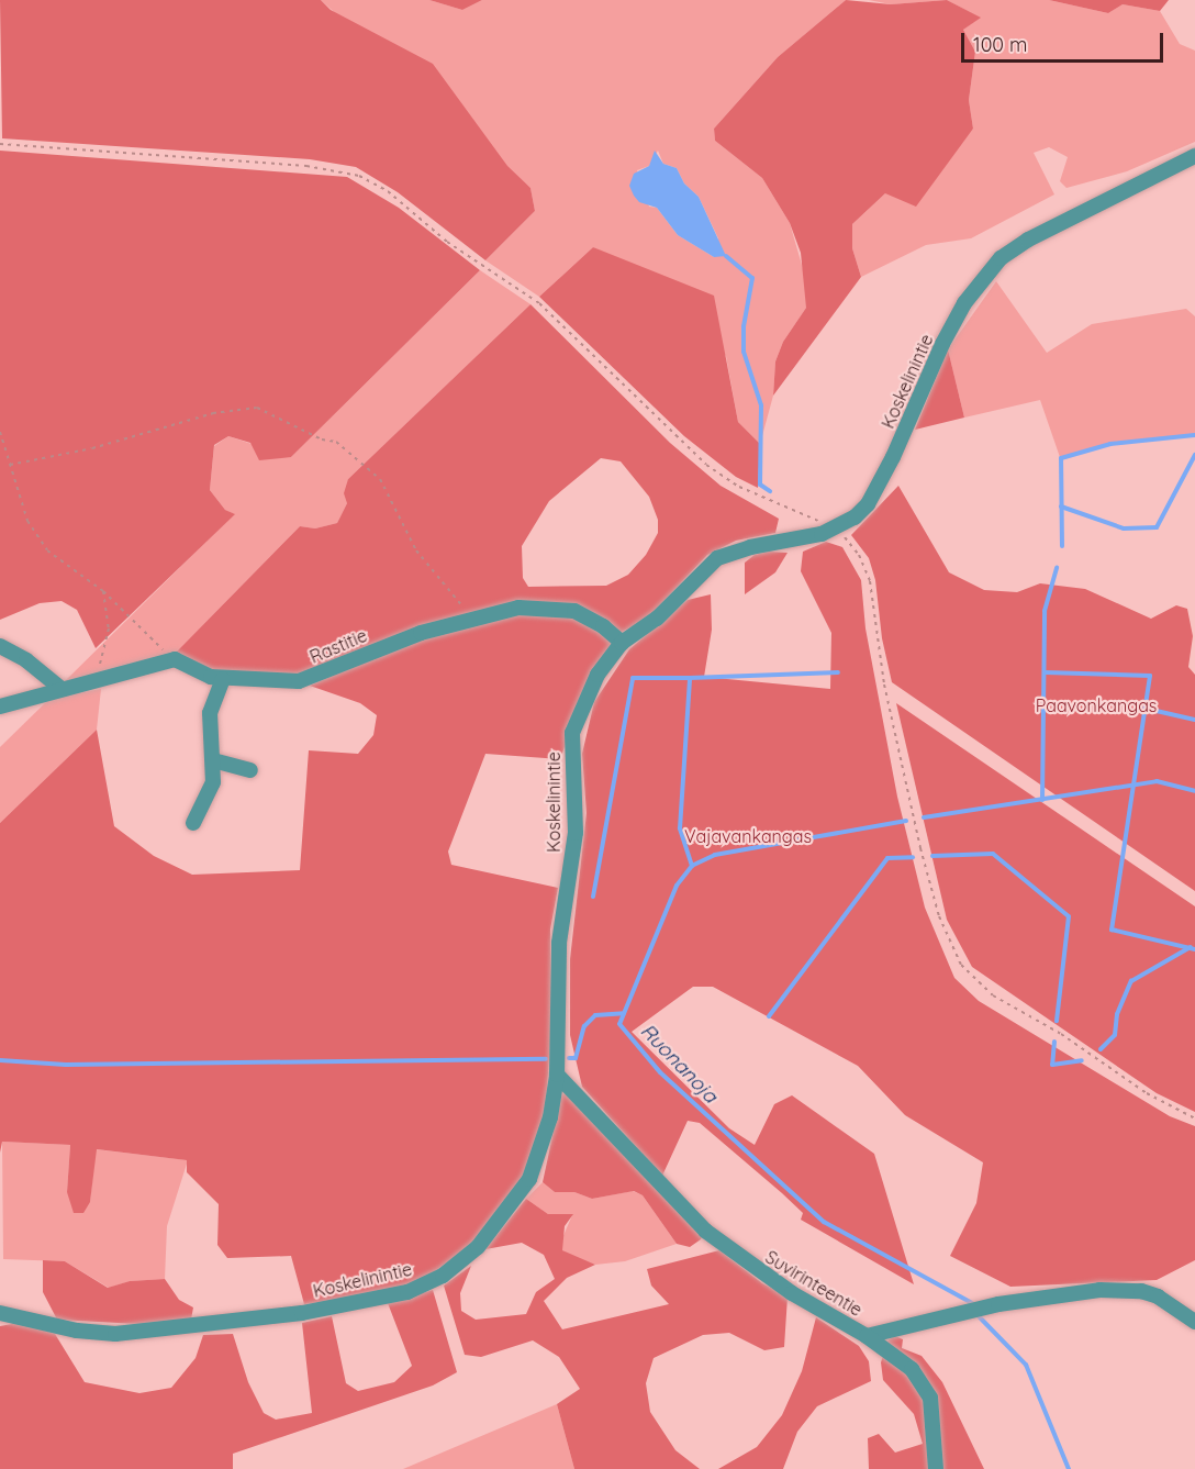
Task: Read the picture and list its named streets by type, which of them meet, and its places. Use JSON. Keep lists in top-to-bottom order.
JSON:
{
  "streets": {
    "street": ["Koskelinintie", "Rastitie", "Suvirinteentie"]
  },
  "crossings": [
    ["Koskelinintie", "Rastitie"],
    ["Koskelinintie", "Suvirinteentie"]
  ],
  "water": ["Ruonanoja"],
  "parks": ["Paavonkangas", "Vajavankangas"],
  "scale_bar": "100 m"
}
